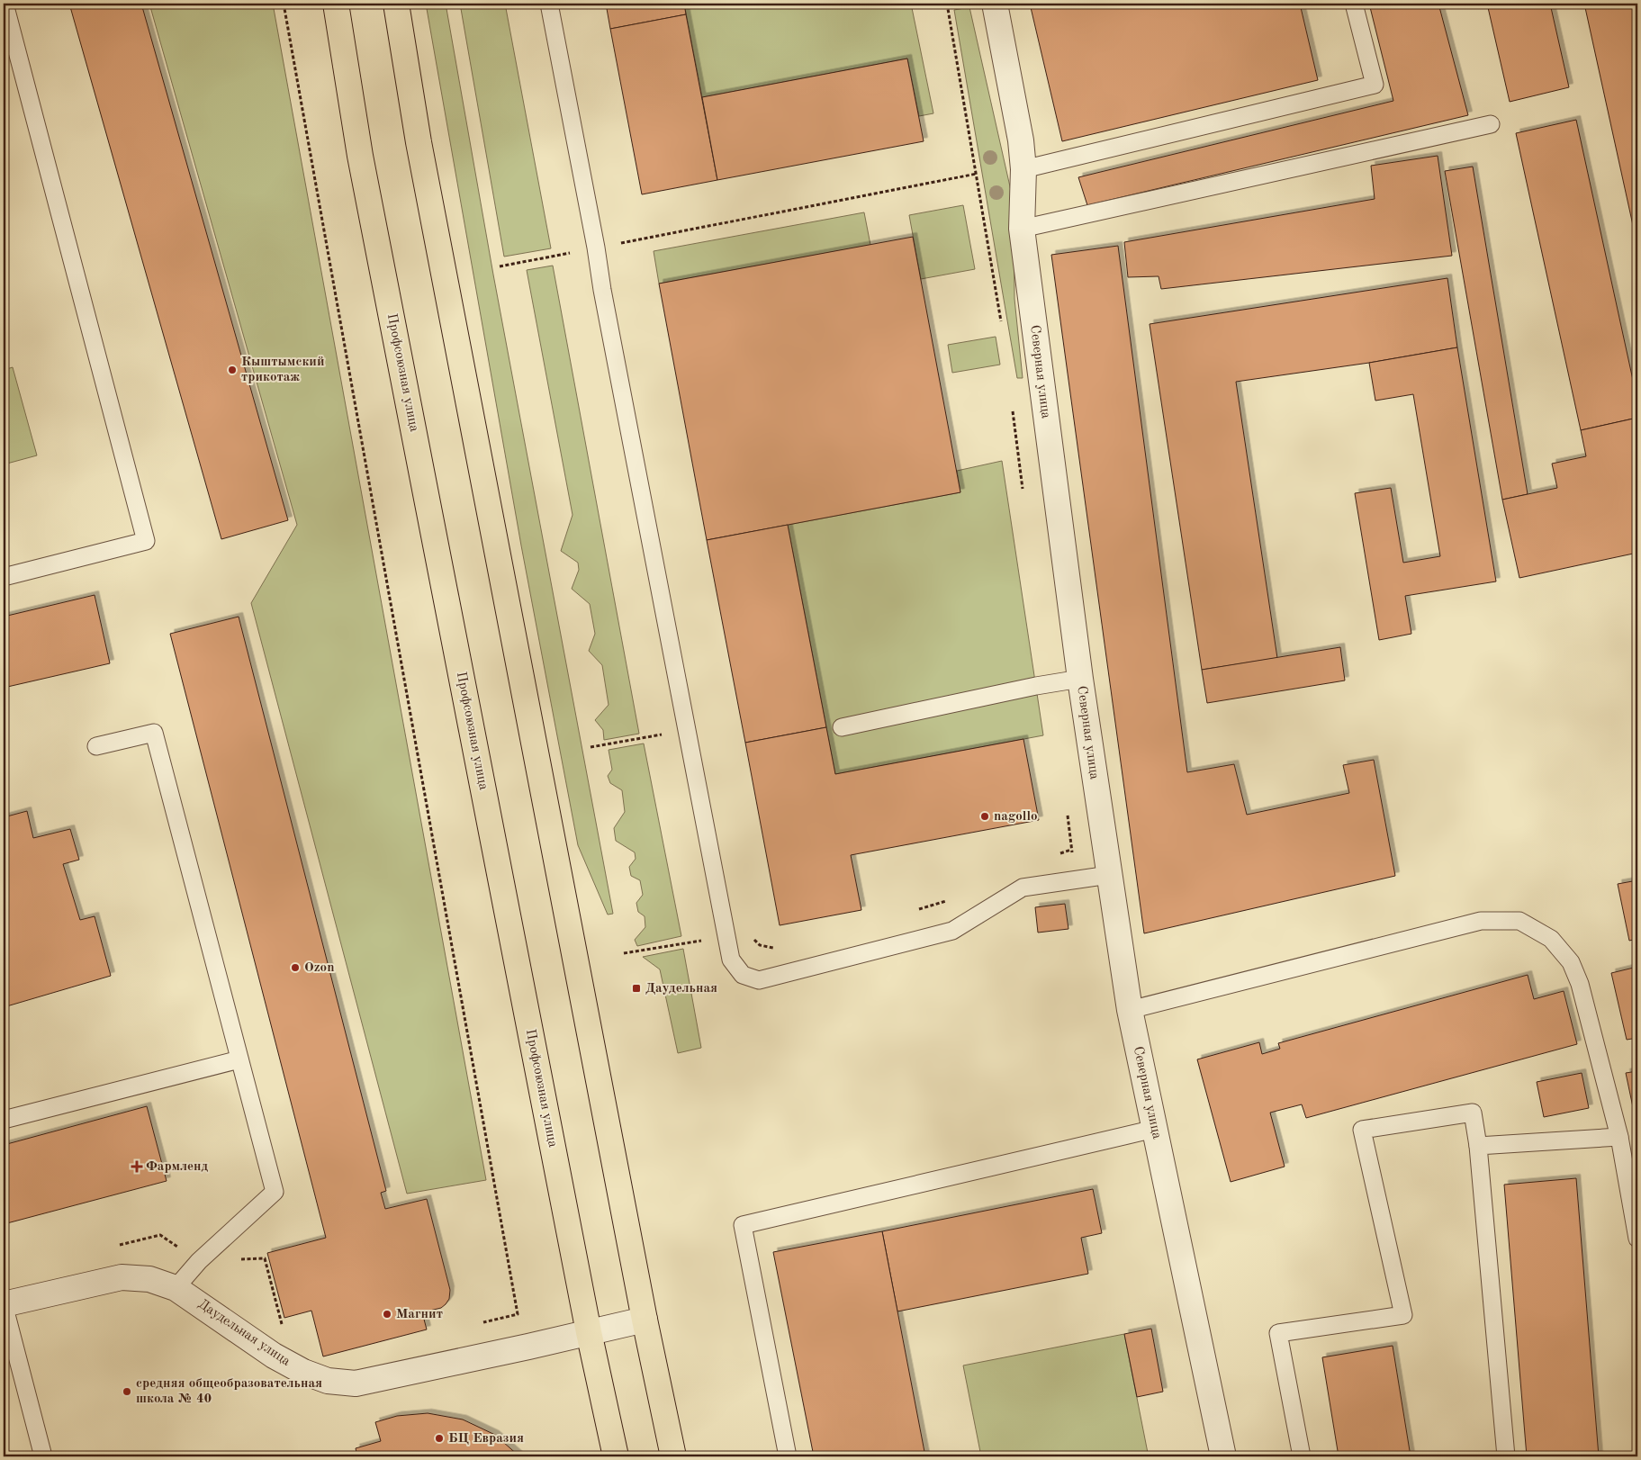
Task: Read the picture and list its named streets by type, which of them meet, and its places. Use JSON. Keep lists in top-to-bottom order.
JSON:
{
  "streets": {
    "main road": ["Профсоюзная улица"],
    "street": ["Северная улица", "Даудельная улица"]
  },
  "crossings": [
    ["Профсоюзная улица", "Даудельная улица"]
  ],
  "places": {
    "other": [
      "Кыштымский трикотаж",
      "nagollo",
      "Ozon",
      "Магнит",
      "средняя общеобразовательная школа № 40",
      "БЦ Евразия"
    ],
    "transit": ["Даудельная"],
    "health": ["Фармленд"]
  }
}
